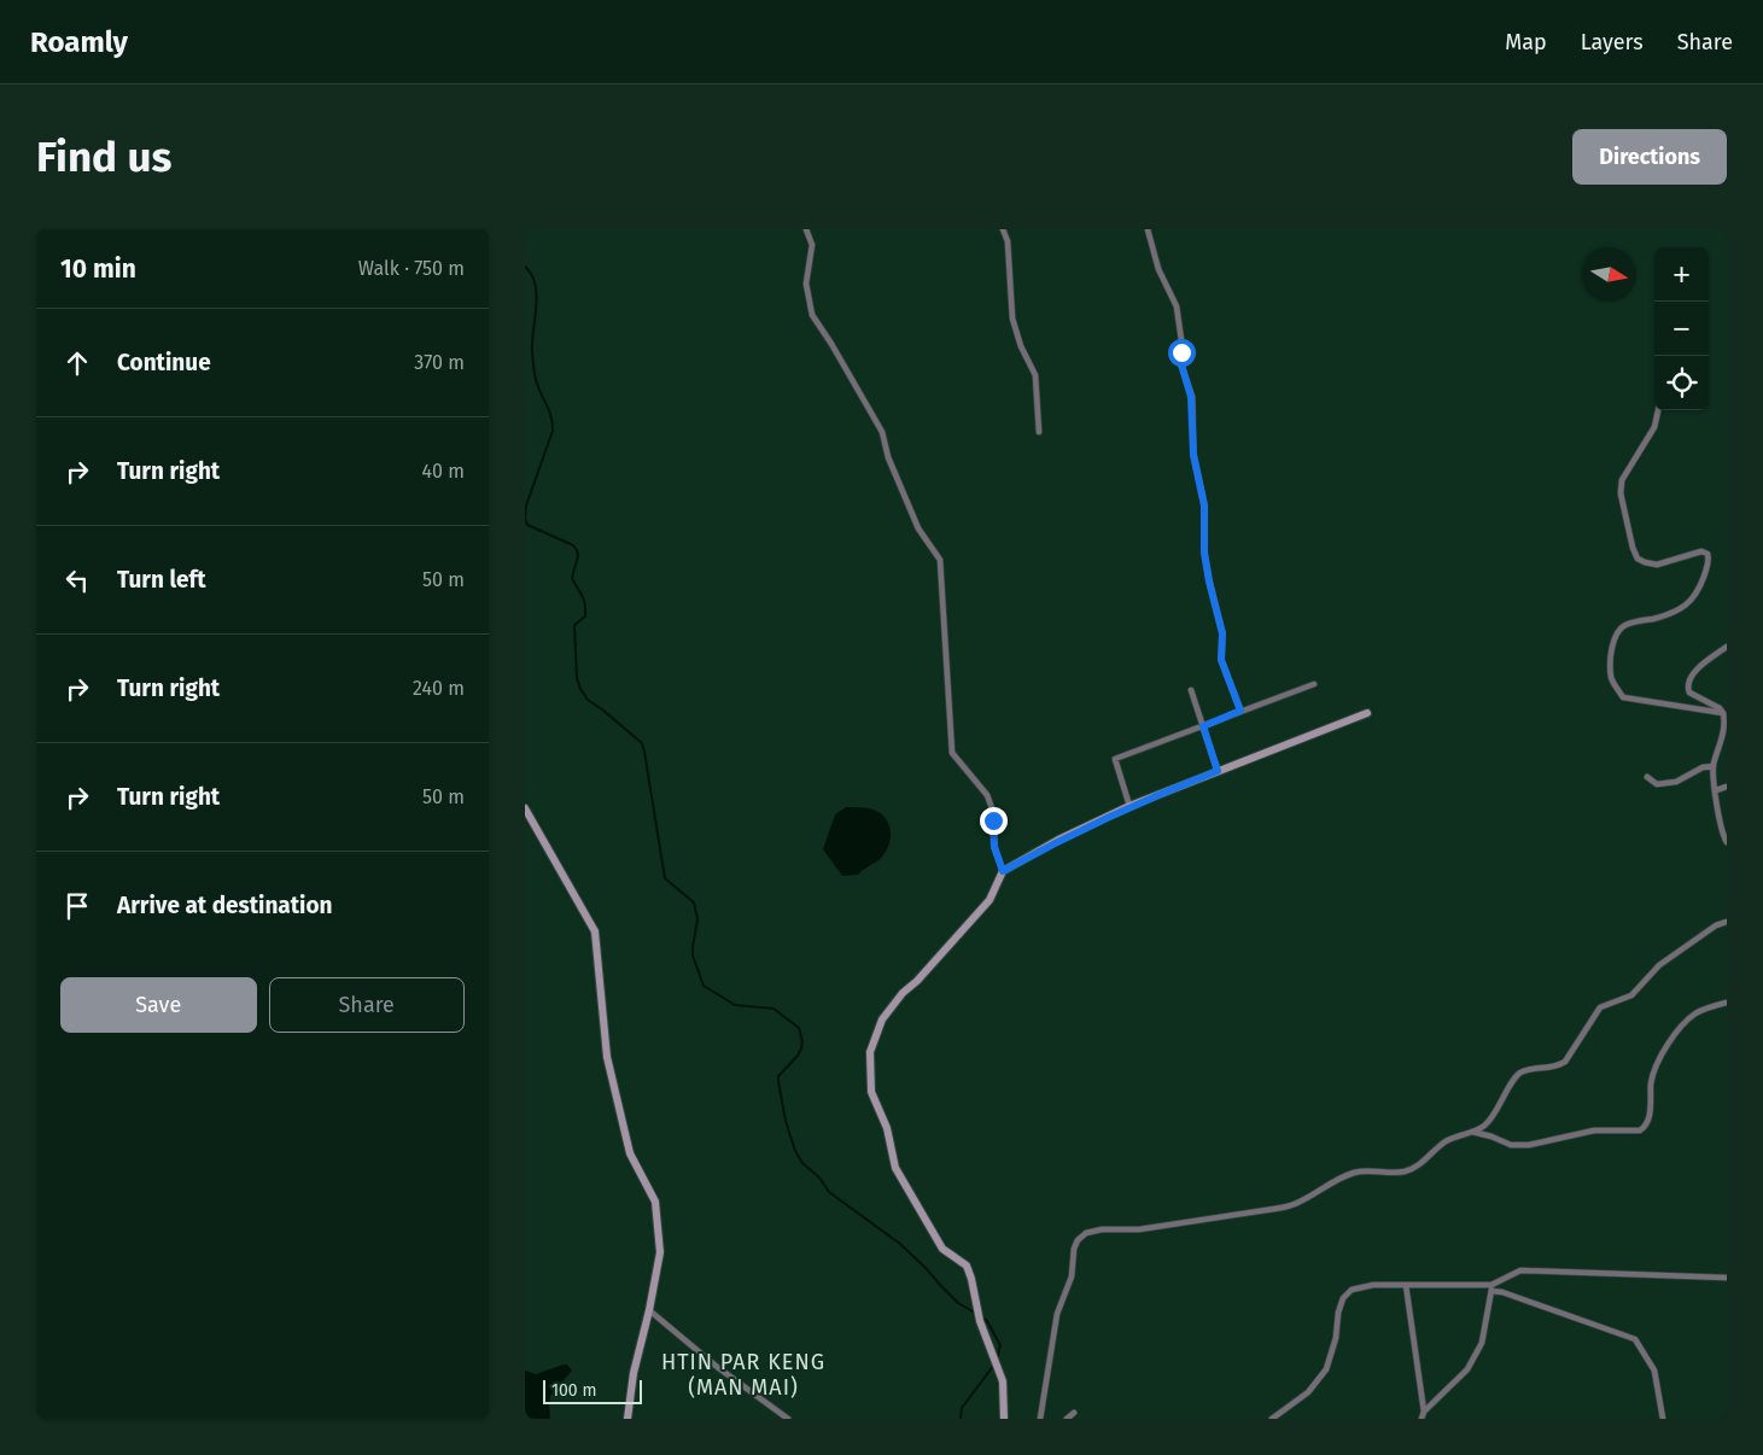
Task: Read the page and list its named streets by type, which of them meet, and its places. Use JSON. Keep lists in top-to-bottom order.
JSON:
{
  "districts": ["HTIN PAR KENG (MAN MAI)"],
  "scale_bar": "100 m",
  "north": "right",
  "page": {
    "header": "Roamly",
    "nav": ["Map", "Layers", "Share"],
    "buttons": [
      "Directions",
      ["Save", "Share"]
    ],
    "title": "Find us",
    "heading": ["10 min", "Walk · 750 m"],
    "map_buttons": ["+", "−"],
    "list": [
      ["Continue", "370 m"],
      ["Turn right", "40 m"],
      ["Turn left", "50 m"],
      ["Turn right", "240 m"],
      ["Turn right", "50 m"],
      "Arrive at destination"
    ],
    "scale": "100 m"
  }
}
